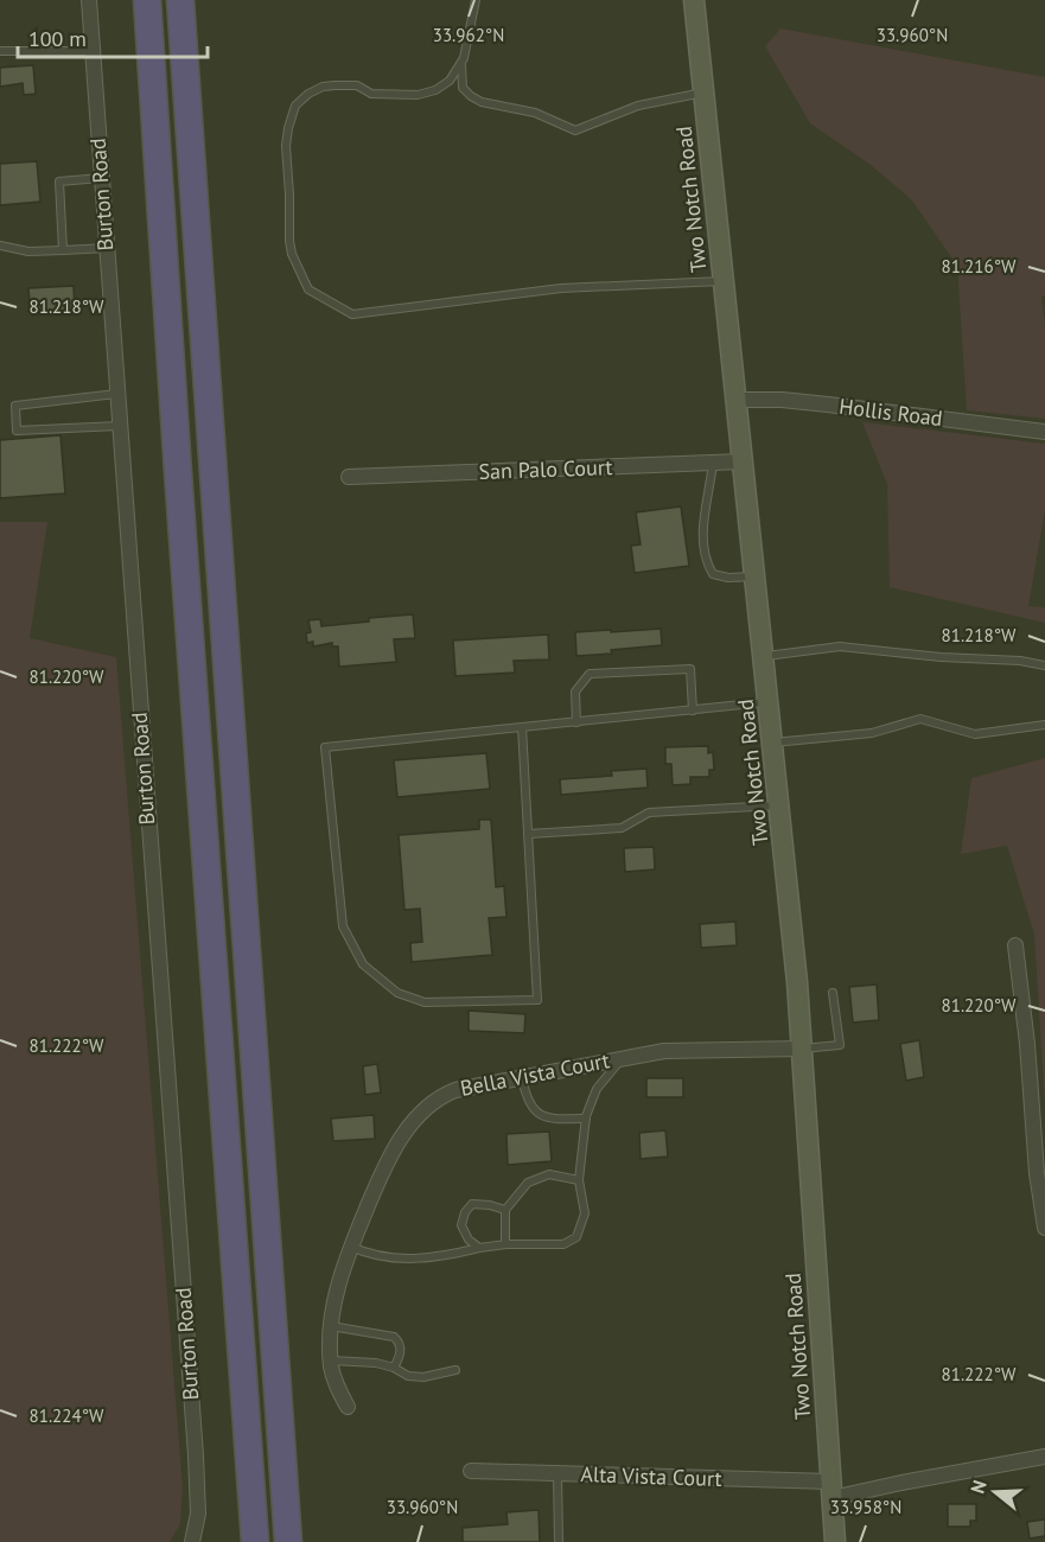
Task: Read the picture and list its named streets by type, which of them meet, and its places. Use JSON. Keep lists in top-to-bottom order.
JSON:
{
  "streets": {
    "street": [
      "Burton Road",
      "Two Notch Road",
      "Hollis Road",
      "San Palo Court",
      "Bella Vista Court",
      "Alta Vista Court"
    ]
  },
  "crossings": [
    ["Two Notch Road", "Hollis Road"],
    ["Two Notch Road", "San Palo Court"],
    ["Two Notch Road", "Bella Vista Court"],
    ["Two Notch Road", "Alta Vista Court"]
  ],
  "scale_bar": "100 m",
  "north": "left",
  "coordinates": [
    "33.962°N",
    "33.960°N",
    "81.216°W",
    "81.218°W",
    "81.220°W",
    "81.222°W",
    "81.224°W",
    "33.958°N"
  ]
}
